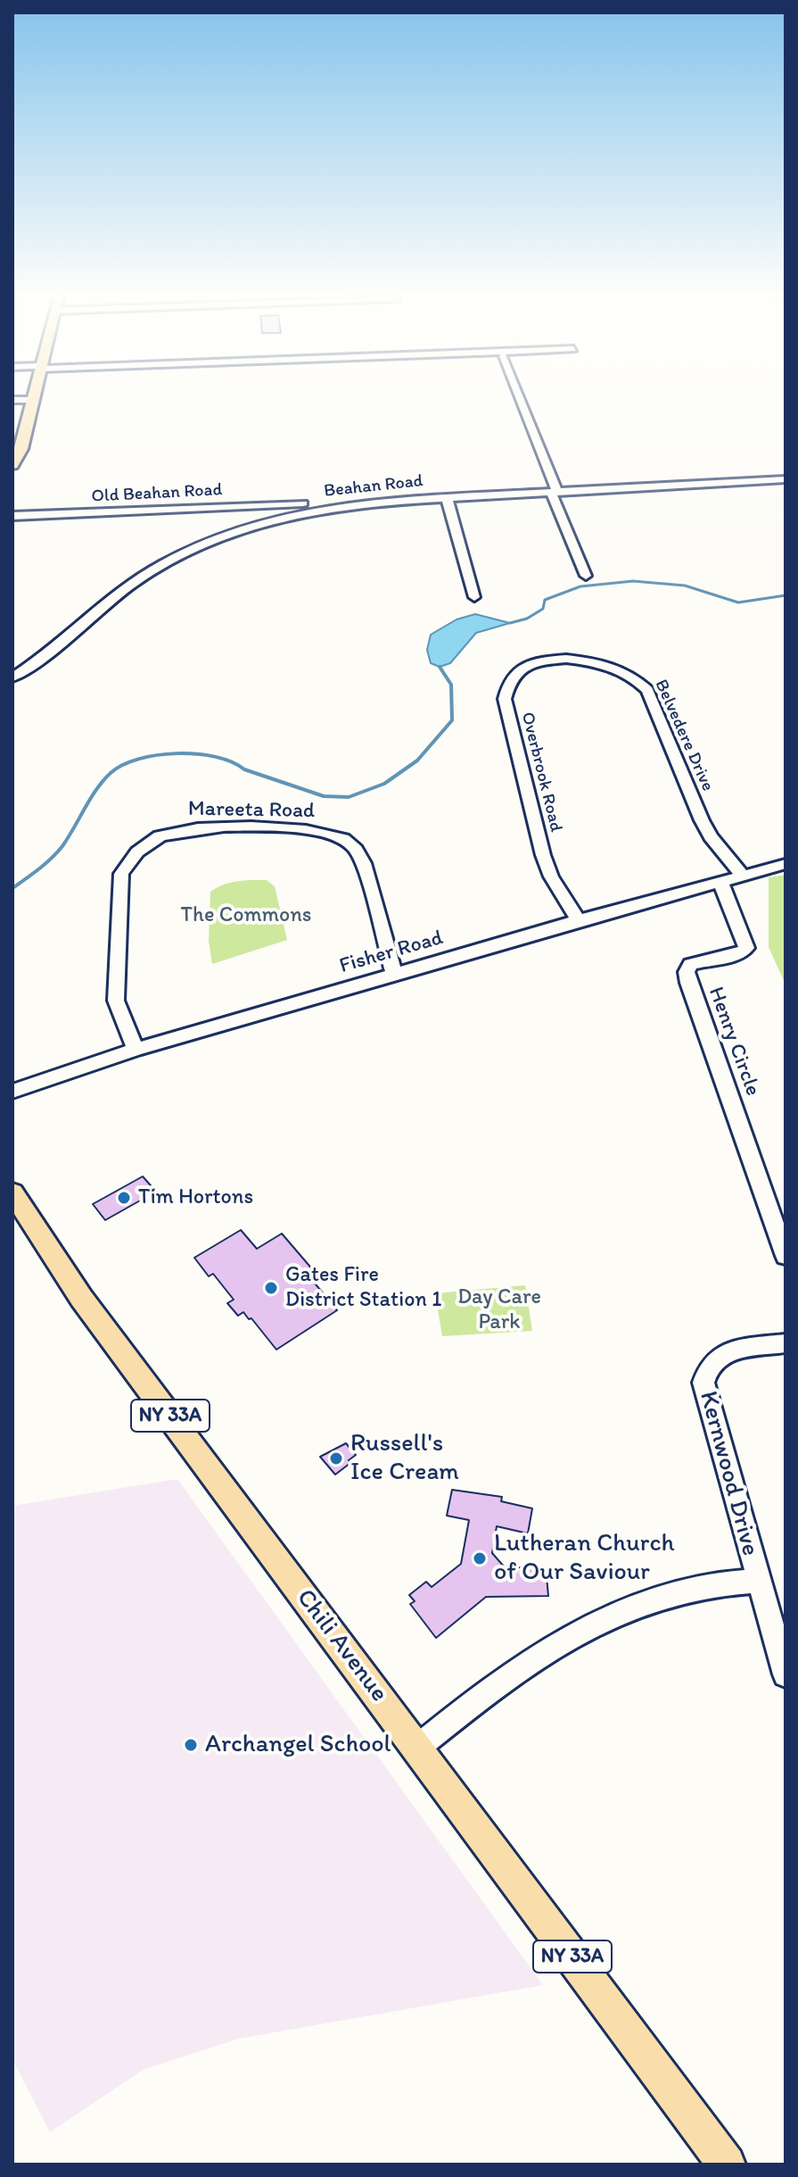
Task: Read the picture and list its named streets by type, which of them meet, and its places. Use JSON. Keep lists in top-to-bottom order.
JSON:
{
  "streets": {
    "main road": ["NY 33A", "Chili Avenue"],
    "street": [
      "Beahan Road",
      "Old Beahan Road",
      "Belvedere Drive",
      "Overbrook Road",
      "Mareeta Road",
      "Fisher Road",
      "Henry Circle",
      "Kernwood Drive"
    ]
  },
  "crossings": [
    ["Belvedere Drive", "Overbrook Road"],
    ["Belvedere Drive", "Fisher Road"],
    ["Overbrook Road", "Fisher Road"],
    ["Mareeta Road", "Fisher Road"],
    ["Fisher Road", "Henry Circle"],
    ["Kernwood Drive", "Chili Avenue"]
  ],
  "parks": ["The Commons", "Day Care Park"],
  "places": [
    "Tim Hortons",
    "Gates Fire District Station 1",
    "Russell's Ice Cream",
    "Lutheran Church of Our Saviour",
    "Archangel School"
  ]
}
